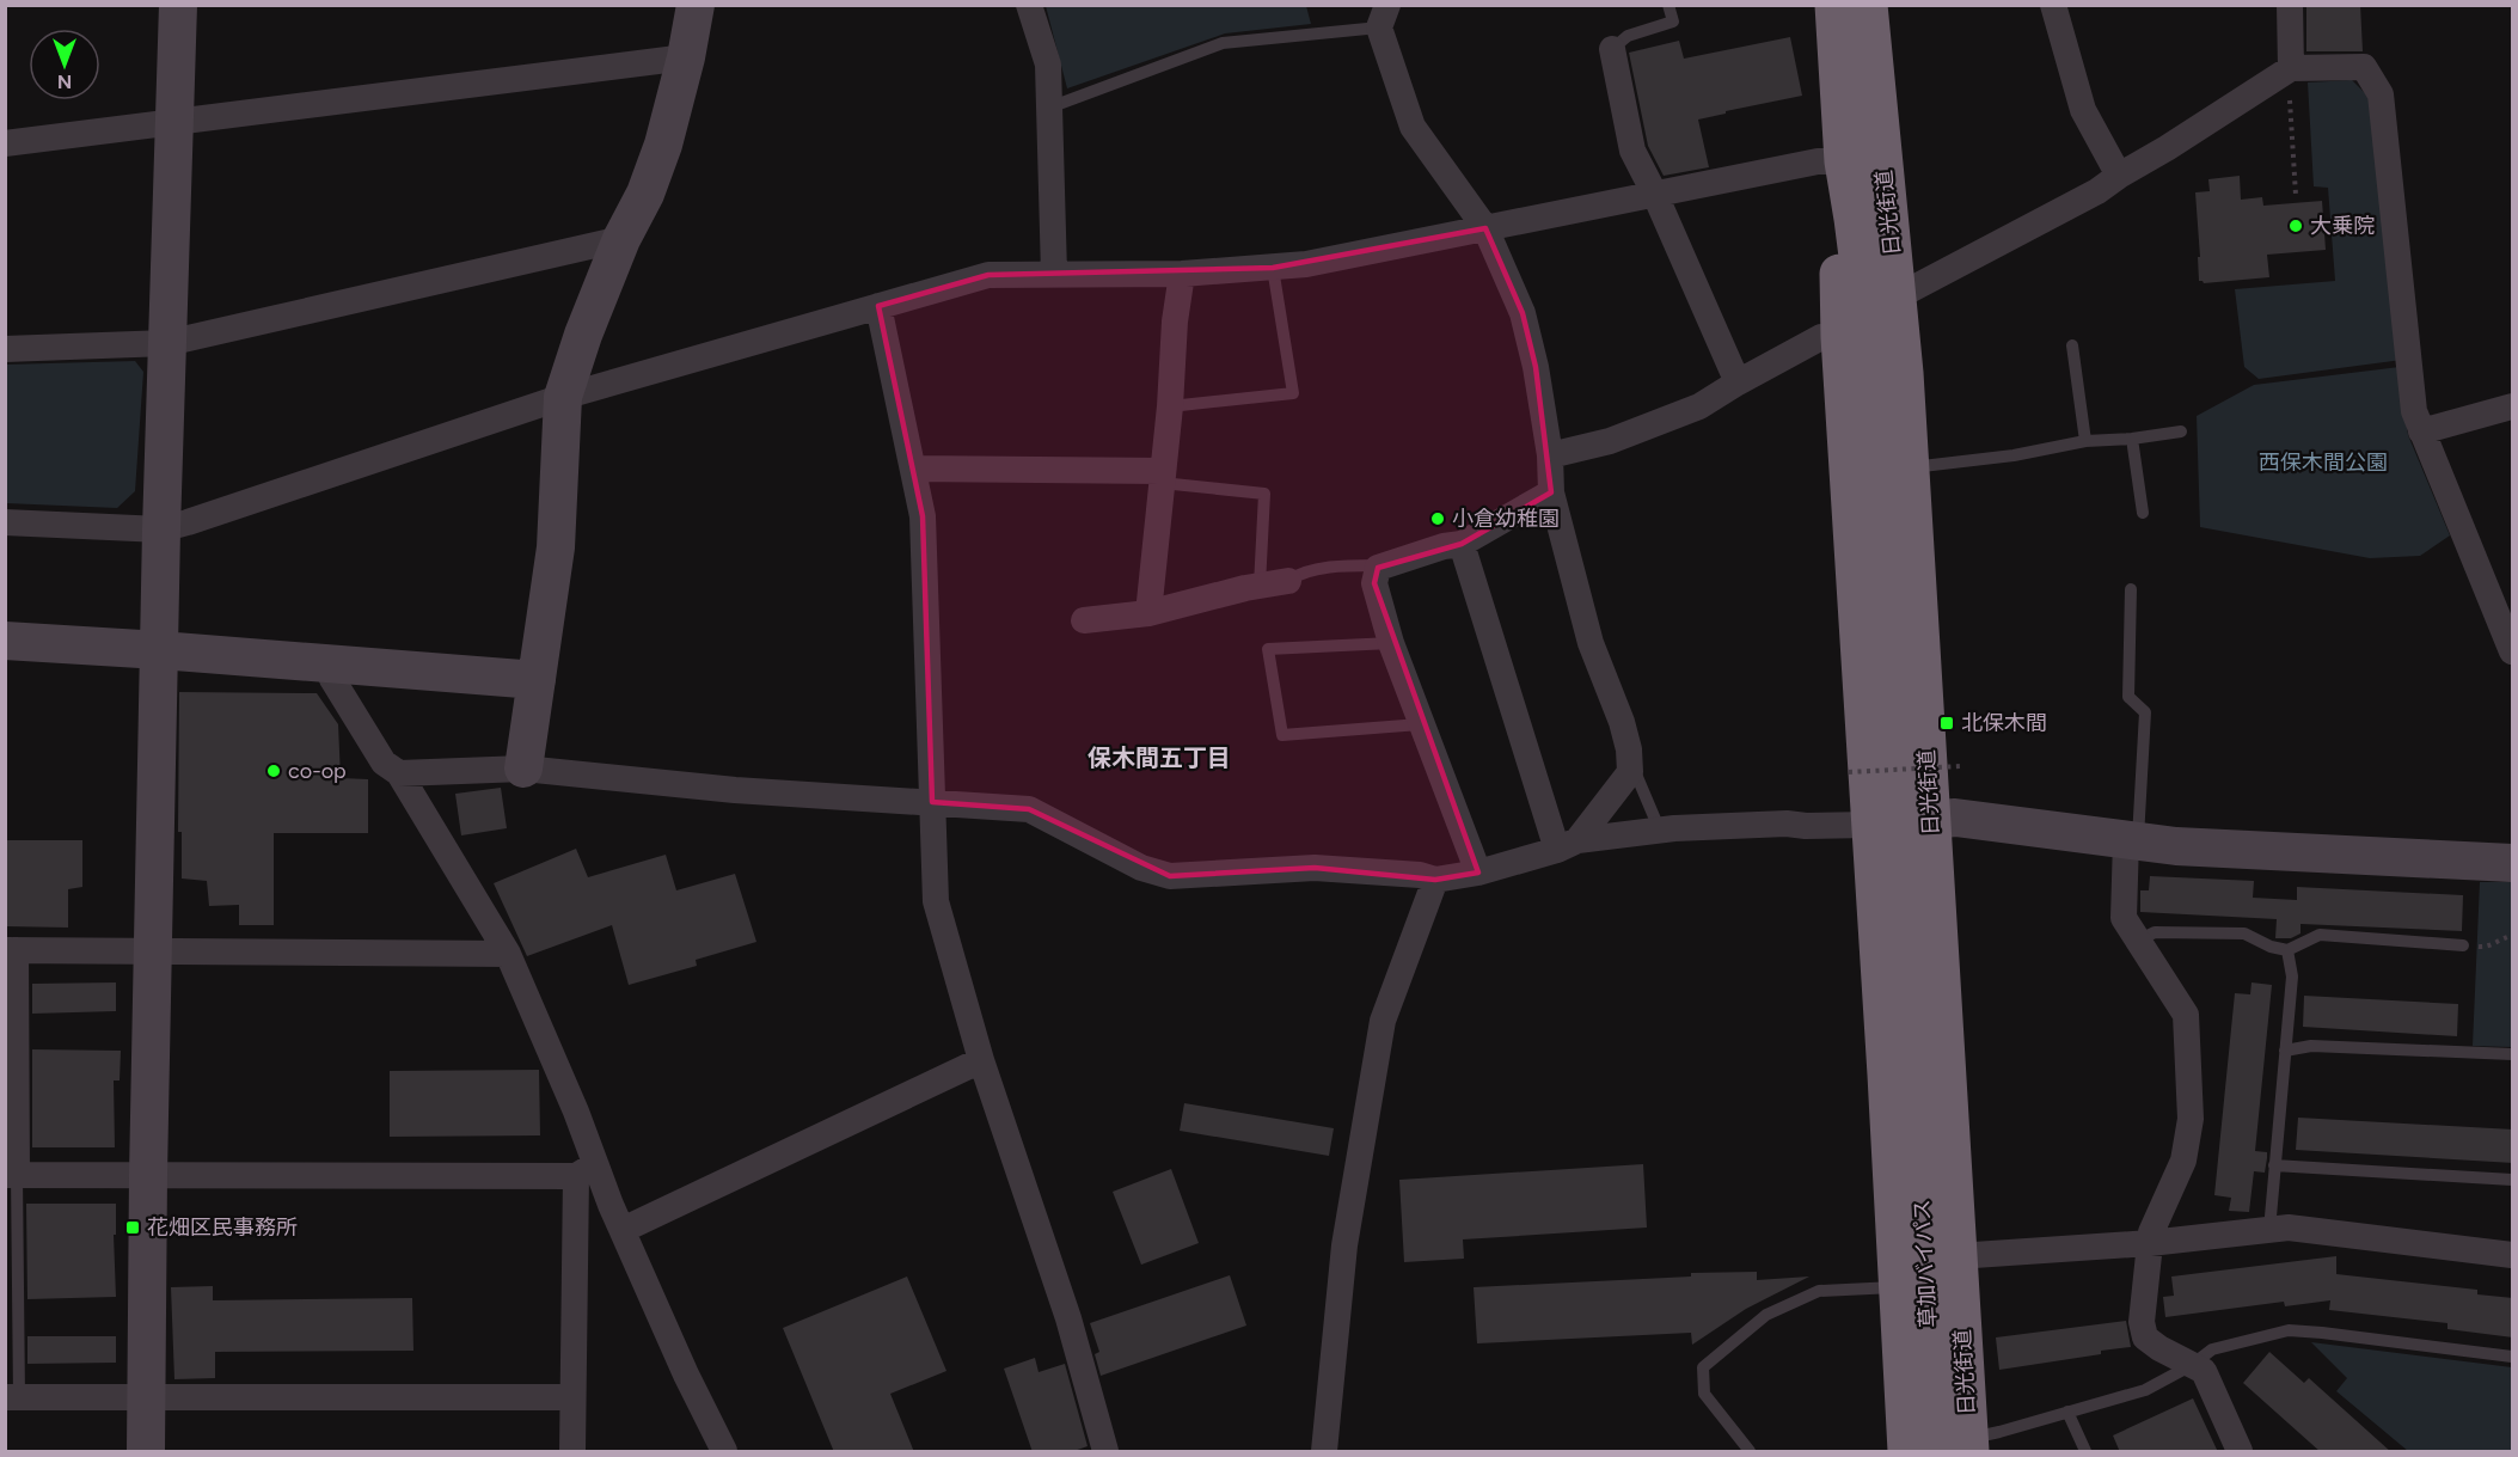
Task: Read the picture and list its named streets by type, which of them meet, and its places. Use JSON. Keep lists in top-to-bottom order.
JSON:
{
  "streets": {
    "highway": ["日光街道", "草加バイパス"]
  },
  "crossings": [
    ["日光街道", "草加バイパス"]
  ],
  "districts": ["保木間五丁目"],
  "parks": ["西保木間公園"],
  "places": {
    "other": ["大乗院", "小倉幼稚園", "co-op"],
    "transit": ["北保木間", "花畑区民事務所"]
  },
  "north": "bottom"
}
